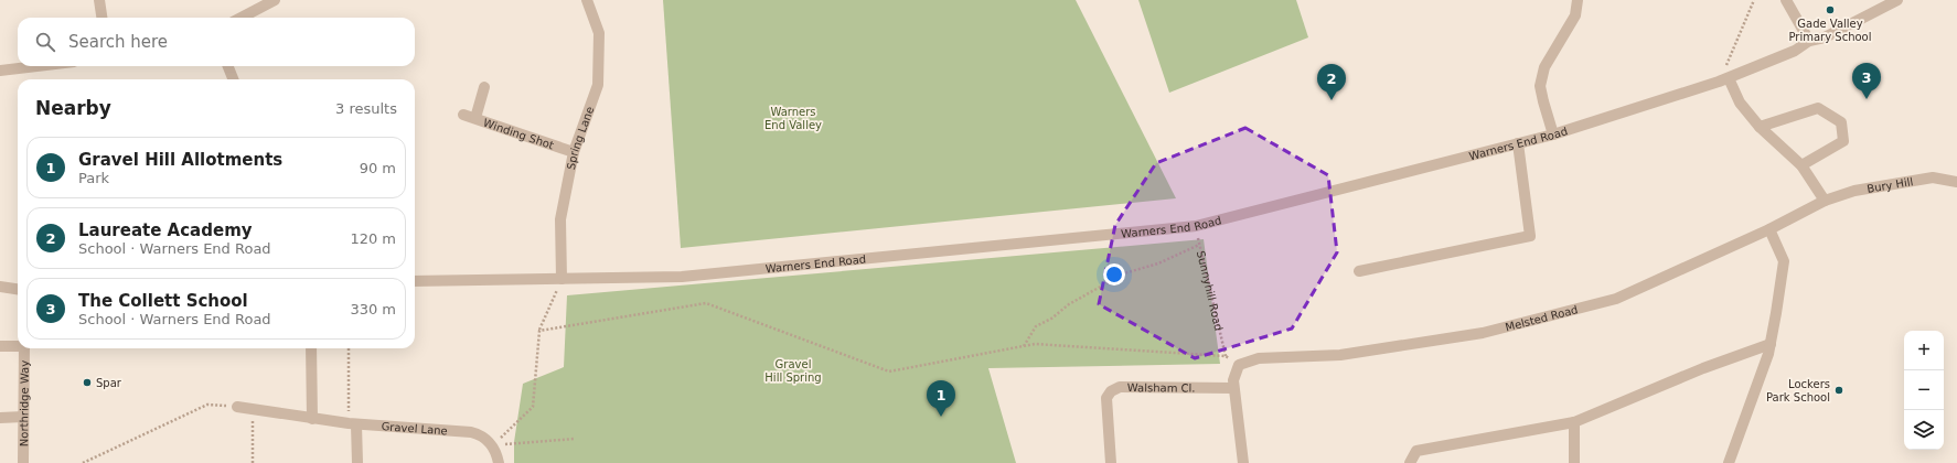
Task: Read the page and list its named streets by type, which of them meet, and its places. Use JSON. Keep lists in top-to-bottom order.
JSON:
{
  "streets": {
    "street": [
      "Winding Shot",
      "Spring Lane",
      "Warners End Road",
      "Bury Hill",
      "Melsted Road",
      "Walsham Cl.",
      "Northridge Way",
      "Gravel Lane"
    ],
    "path": ["Sunnyhill Road"]
  },
  "crossings": [
    ["Winding Shot", "Spring Lane"],
    ["Spring Lane", "Warners End Road"],
    ["Warners End Road", "Sunnyhill Road"],
    ["Bury Hill", "Melsted Road"]
  ],
  "parks": ["Warners End Valley", "Gravel Hill Spring"],
  "places": ["Gade Valley Primary School", "Spar", "Lockers Park School"],
  "page": {
    "search": "Search here",
    "pins": ["3", "2", "1"],
    "heading": ["Nearby", "3 results"],
    "list": [
      {
        "mark": "1",
        "name": "Gravel Hill Allotments",
        "note": "Park",
        "value": "90 m"
      },
      {
        "mark": "2",
        "name": "Laureate Academy",
        "note": "School · Warners End Road",
        "value": "120 m"
      },
      {
        "mark": "3",
        "name": "The Collett School",
        "note": "School · Warners End Road",
        "value": "330 m"
      }
    ],
    "map_buttons": ["+", "−"]
  }
}
